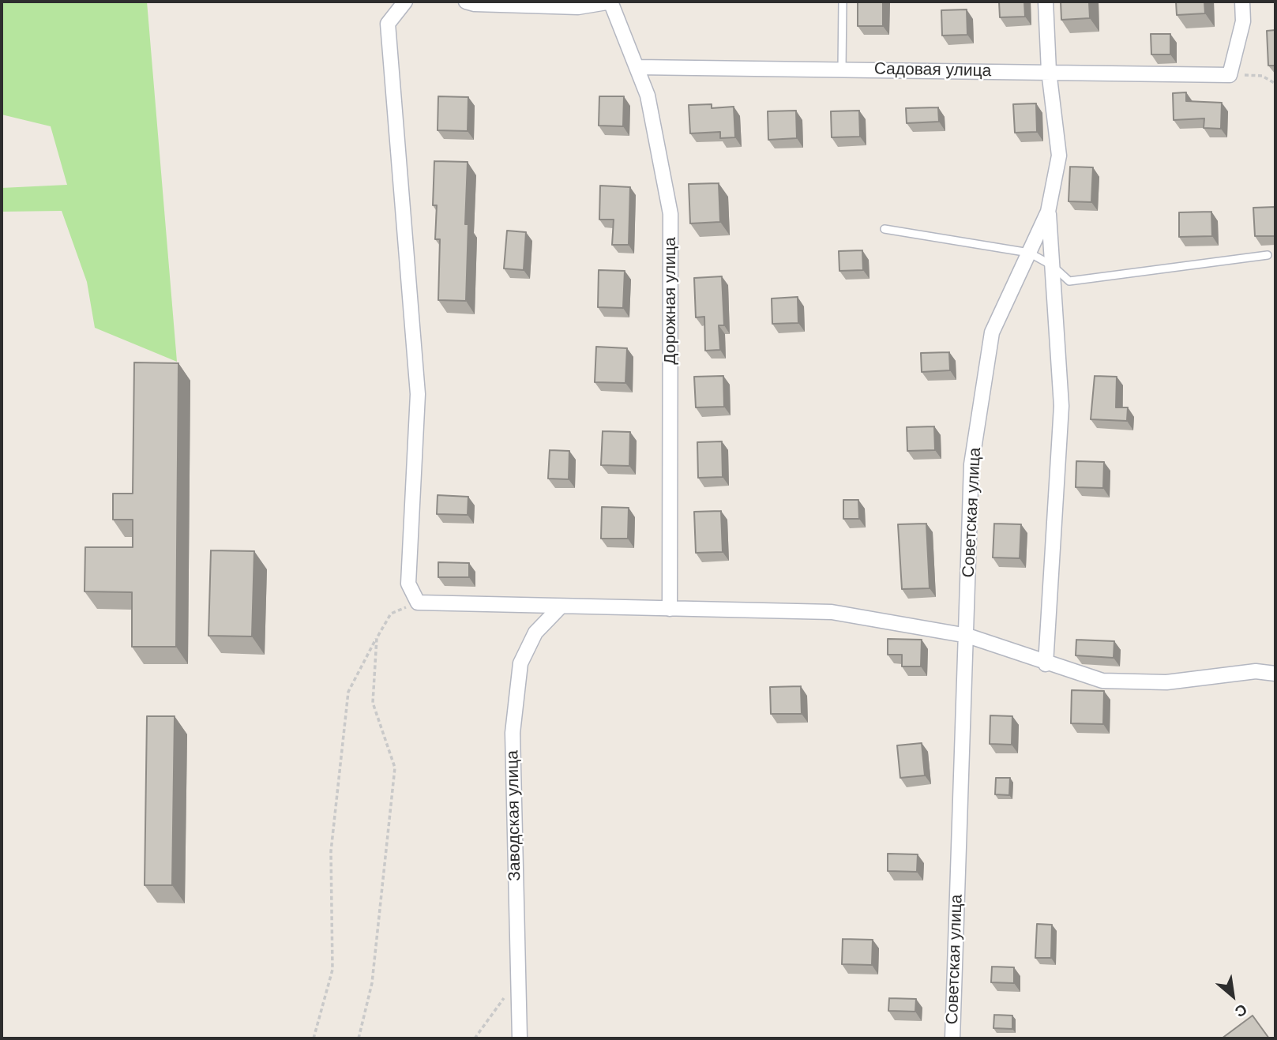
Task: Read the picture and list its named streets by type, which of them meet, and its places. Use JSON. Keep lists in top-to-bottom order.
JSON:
{
  "streets": {
    "street": [
      "Садовая улица",
      "Дорожная улица",
      "Советская улица",
      "Заводская улица"
    ]
  },
  "crossings": [
    ["Садовая улица", "Дорожная улица"],
    ["Садовая улица", "Советская улица"]
  ],
  "north": "bottom right"
}
